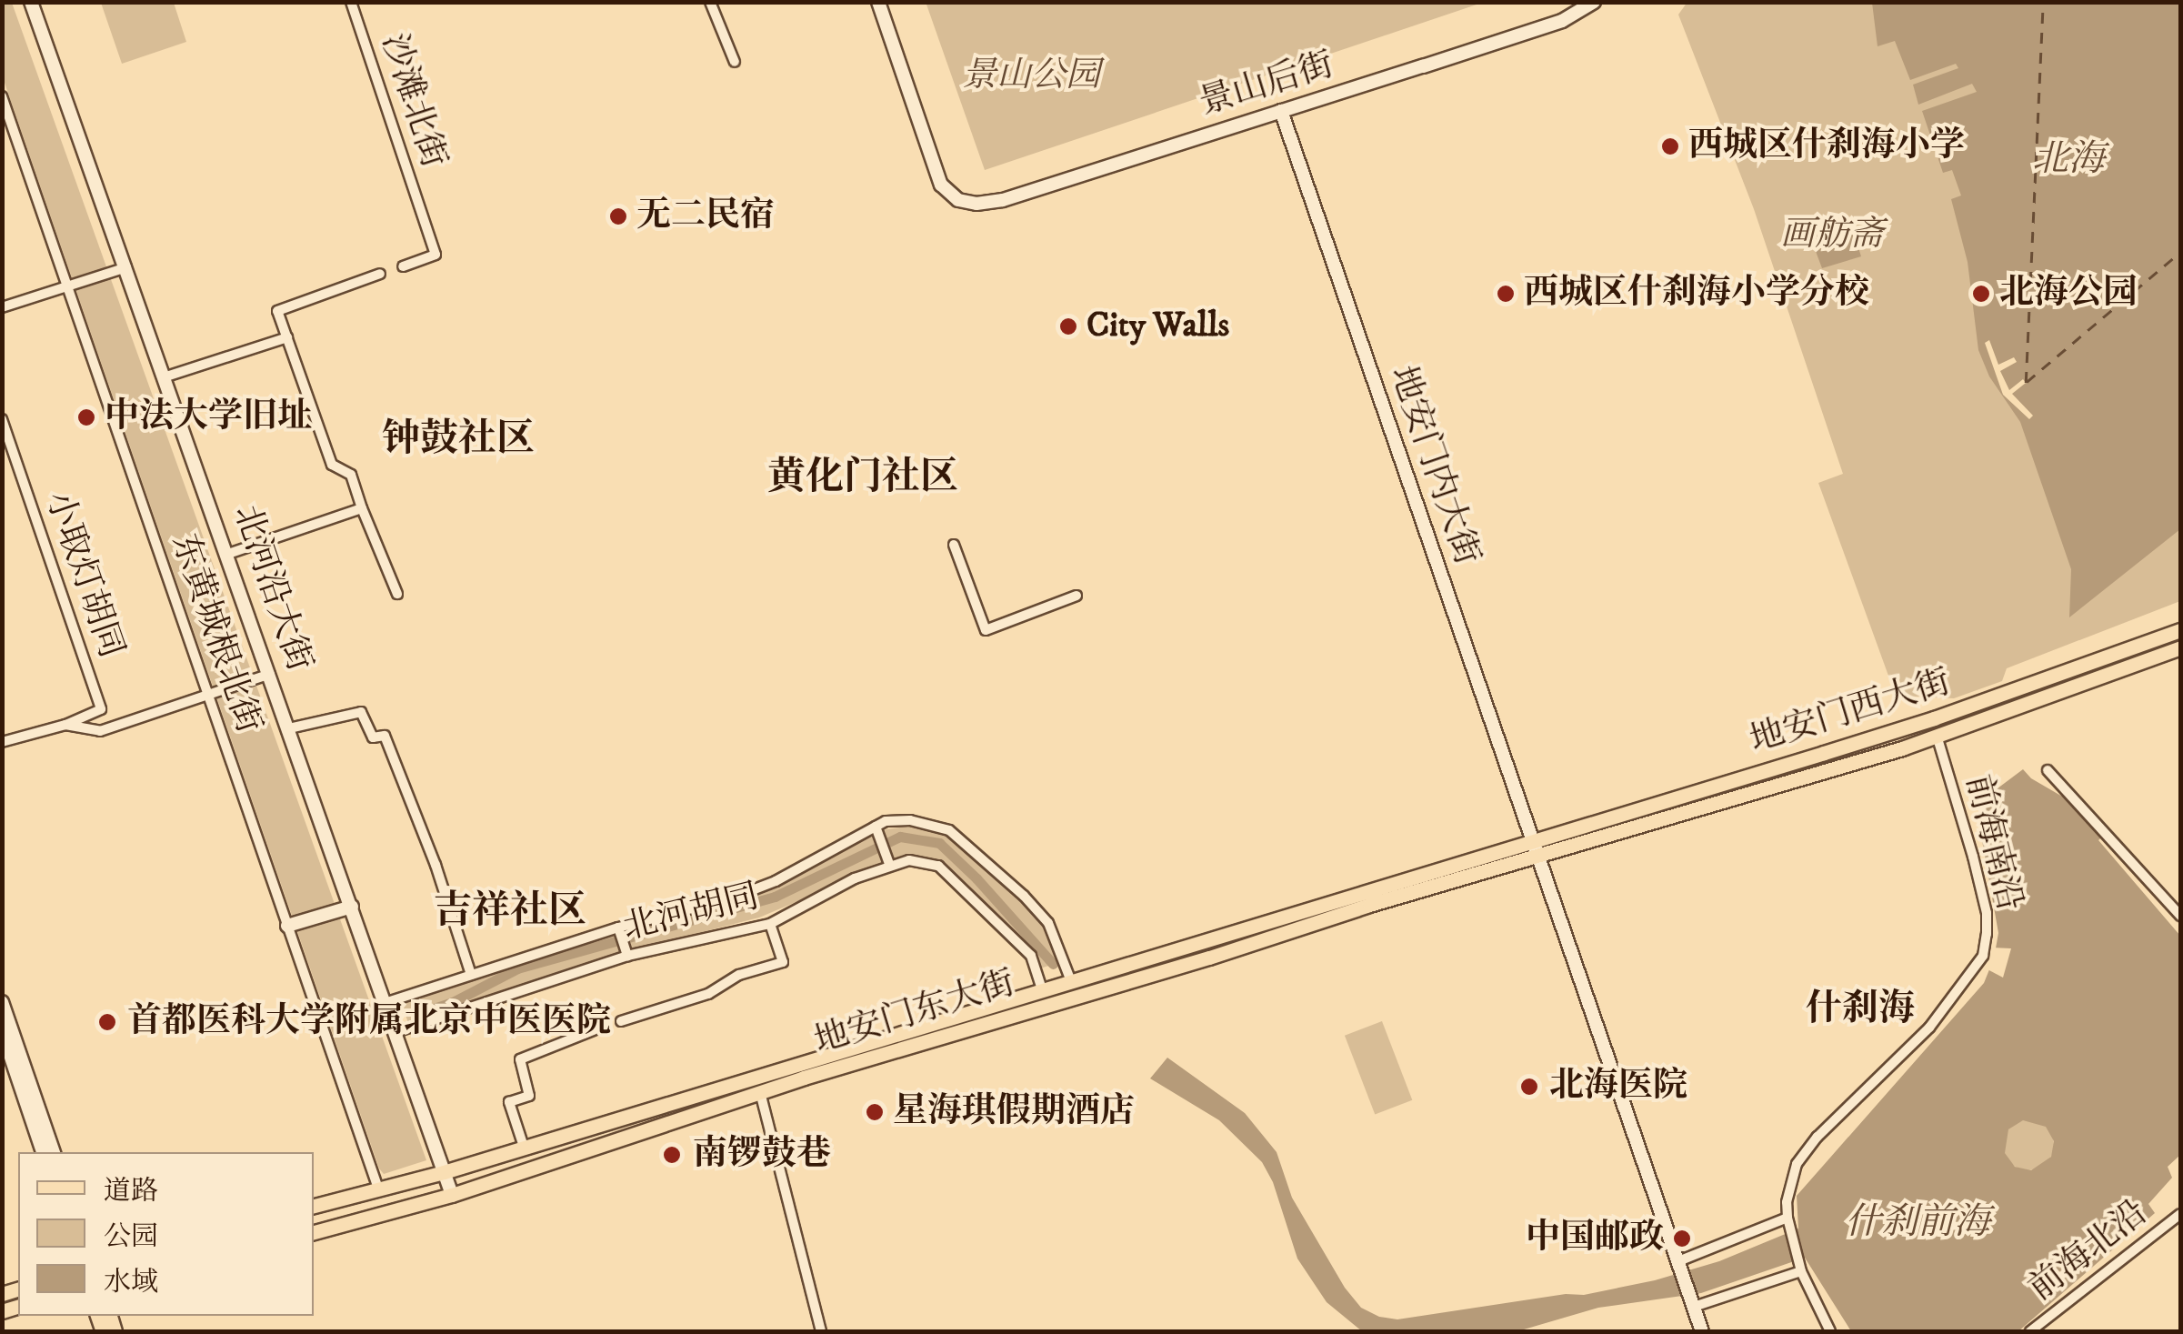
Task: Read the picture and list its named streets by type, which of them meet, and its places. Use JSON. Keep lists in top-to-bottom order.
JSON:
{
  "streets": {
    "main road": [
      "景山后街",
      "地安门内大街",
      "北河沿大街",
      "地安门西大街",
      "地安门东大街"
    ],
    "street": [
      "沙滩北街",
      "小取灯胡同",
      "东黄城根北街",
      "前海南沿",
      "北河胡同",
      "前海北沿"
    ]
  },
  "crossings": [
    ["景山后街", "地安门内大街"],
    ["地安门内大街", "地安门西大街"],
    ["地安门内大街", "地安门东大街"],
    ["北河沿大街", "北河胡同"],
    ["北河沿大街", "地安门东大街"],
    ["东黄城根北街", "地安门东大街"],
    ["地安门西大街", "前海南沿"],
    ["地安门西大街", "地安门东大街"]
  ],
  "districts": [
    "钟鼓社区",
    "黄化门社区",
    "吉祥社区",
    "什刹海"
  ],
  "water": ["北海", "什刹前海"],
  "parks": ["景山公园", "画舫斋"],
  "places": [
    "西城区什刹海小学",
    "无二民宿",
    "西城区什刹海小学分校",
    "北海公园",
    "City Walls",
    "中法大学旧址",
    "首都医科大学附属北京中医医院",
    "北海医院",
    "星海琪假期酒店",
    "南锣鼓巷",
    "中国邮政"
  ],
  "legend": ["道路", "公园", "水域"]
}
